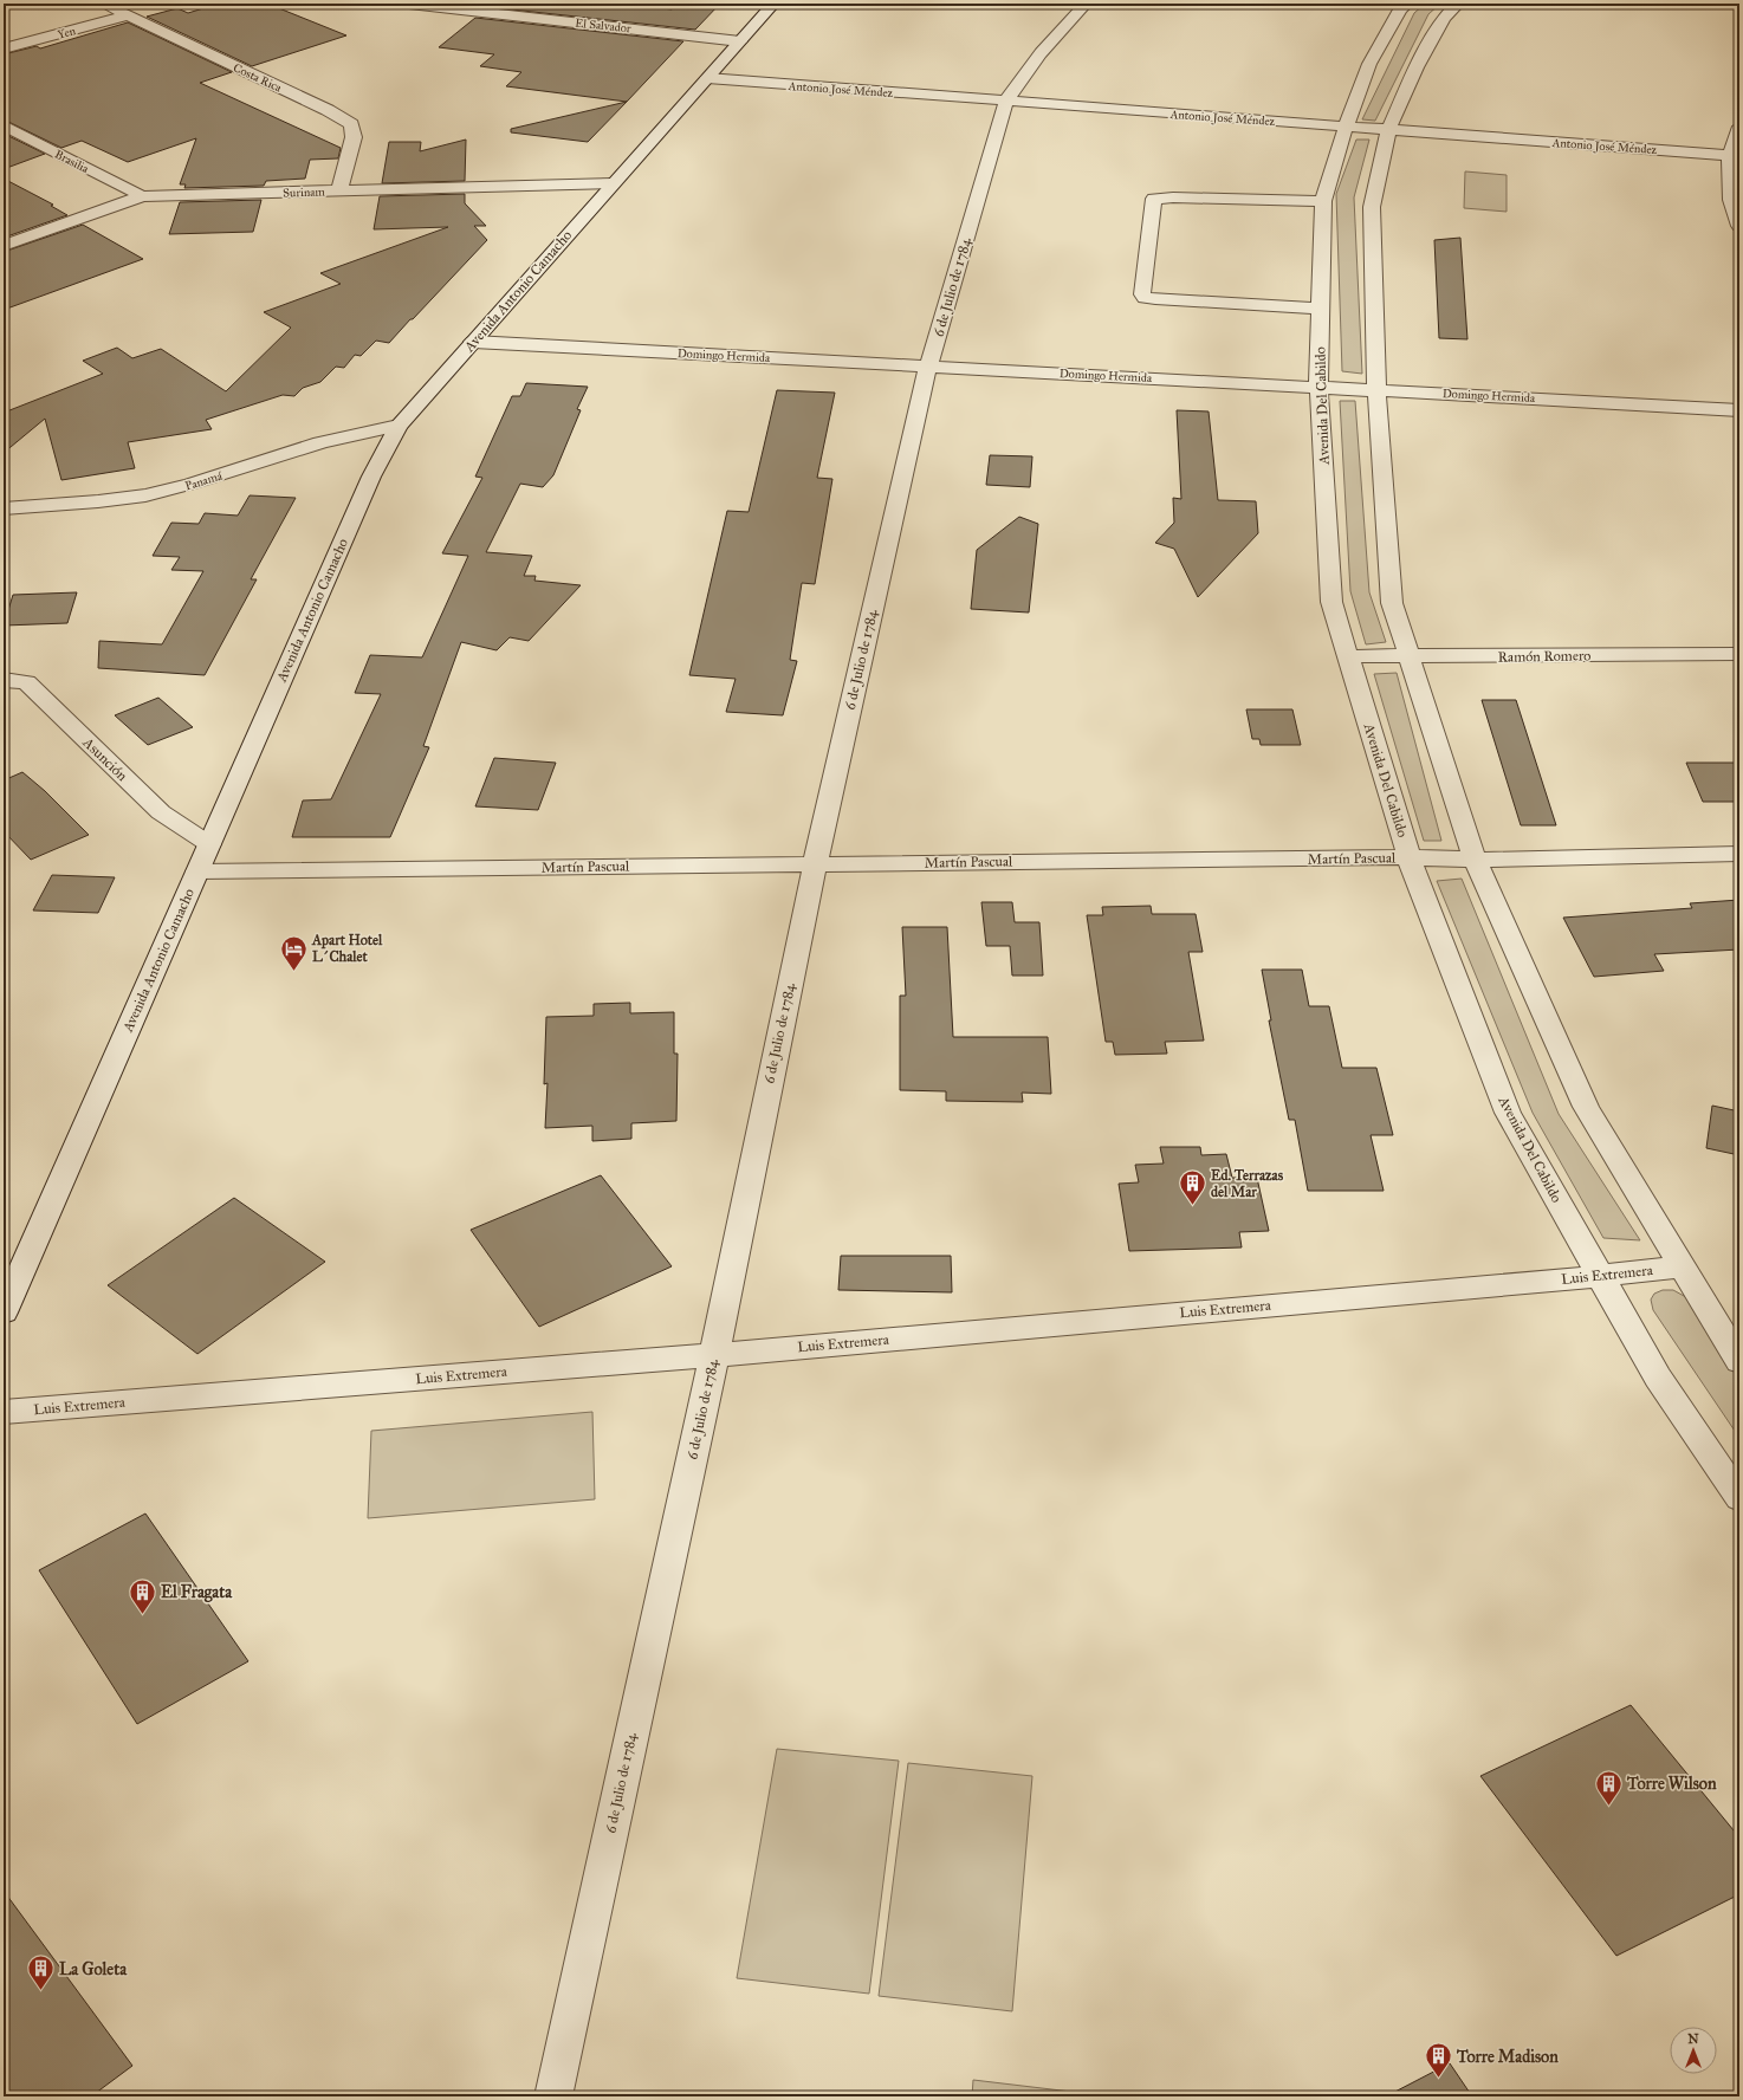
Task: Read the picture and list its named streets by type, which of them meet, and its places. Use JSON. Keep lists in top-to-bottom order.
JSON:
{
  "streets": {
    "street": [
      "El Salvador",
      "Yen",
      "Costa Rica",
      "Antonio José Méndez",
      "Brasilia",
      "Surinam",
      "6 de Julio de 1784",
      "Avenida Antonio Camacho",
      "Domingo Hermida",
      "Avenida Del Cabildo",
      "Panamá",
      "Ramón Romero",
      "Asunción",
      "Martín Pascual",
      "Luis Extremera"
    ]
  },
  "crossings": [
    ["El Salvador", "Avenida Antonio Camacho"],
    ["Yen", "Costa Rica"],
    ["Costa Rica", "Surinam"],
    ["Antonio José Méndez", "6 de Julio de 1784"],
    ["Antonio José Méndez", "Avenida Antonio Camacho"],
    ["Antonio José Méndez", "Avenida Del Cabildo"],
    ["Brasilia", "Surinam"],
    ["Surinam", "Avenida Antonio Camacho"],
    ["6 de Julio de 1784", "Domingo Hermida"],
    ["6 de Julio de 1784", "Martín Pascual"],
    ["6 de Julio de 1784", "Luis Extremera"],
    ["Avenida Antonio Camacho", "Domingo Hermida"],
    ["Avenida Antonio Camacho", "Panamá"],
    ["Avenida Antonio Camacho", "Asunción"],
    ["Avenida Antonio Camacho", "Martín Pascual"],
    ["Domingo Hermida", "Avenida Del Cabildo"],
    ["Avenida Del Cabildo", "Ramón Romero"],
    ["Avenida Del Cabildo", "Martín Pascual"],
    ["Avenida Del Cabildo", "Luis Extremera"]
  ],
  "places": {
    "hotel": ["Apart Hotel L´Chalet"],
    "building": [
      "Ed. Terrazas del Mar",
      "El Fragata",
      "Torre Wilson",
      "La Goleta",
      "Torre Madison"
    ]
  },
  "north": "top"
}
